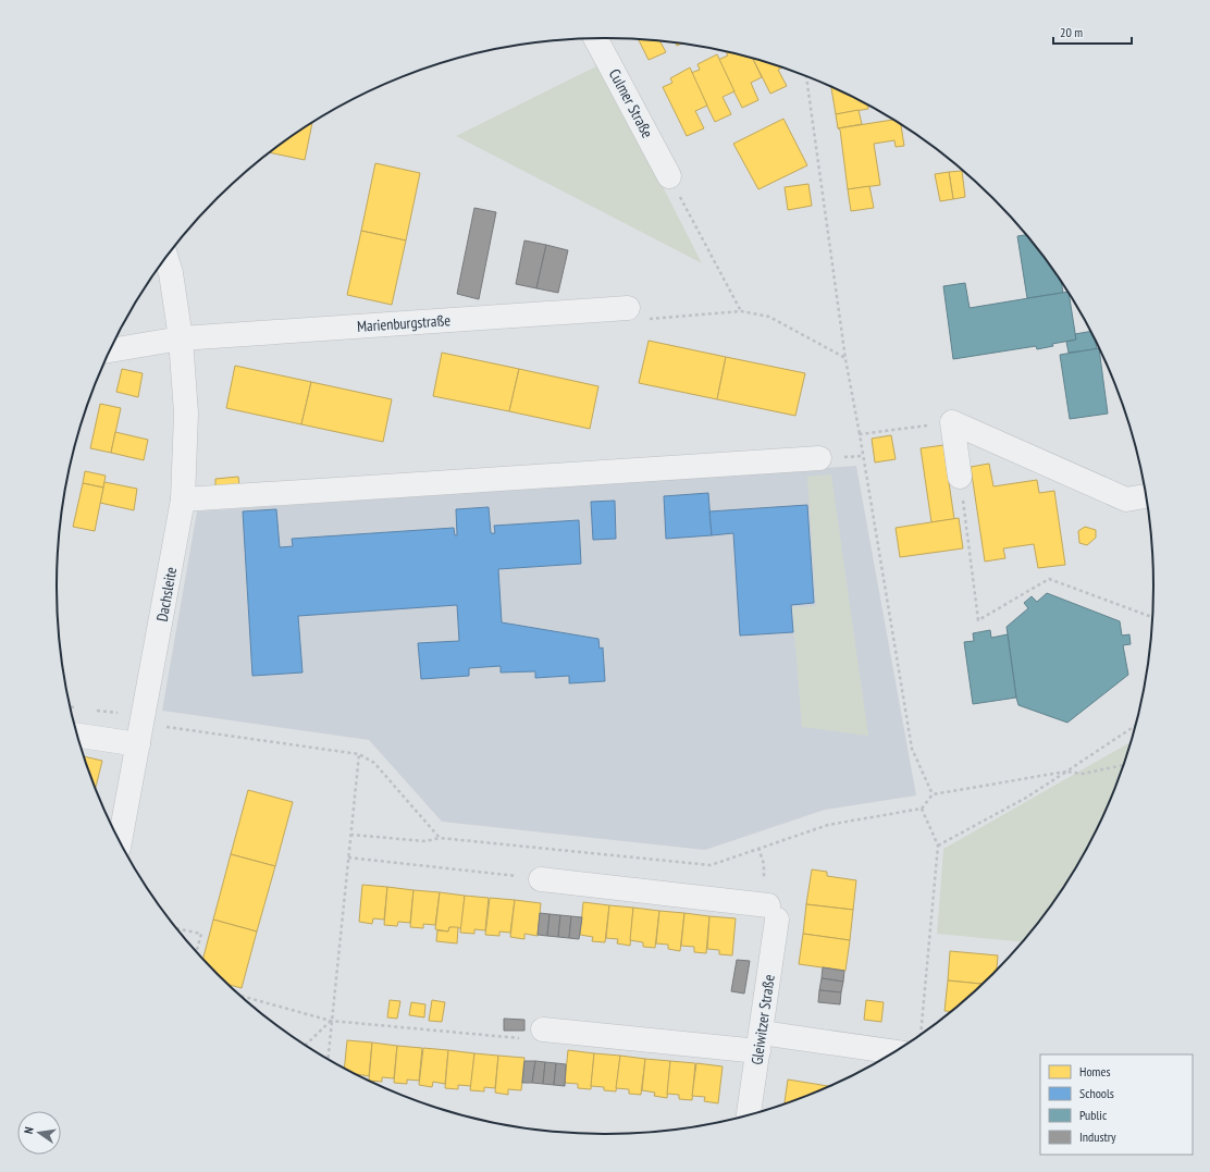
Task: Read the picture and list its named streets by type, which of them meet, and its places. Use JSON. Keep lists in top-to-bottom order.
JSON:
{
  "streets": {
    "street": [
      "Culmer Straße",
      "Marienburgstraße",
      "Dachsleite",
      "Gleiwitzer Straße"
    ]
  },
  "crossings": [
    ["Marienburgstraße", "Dachsleite"]
  ],
  "legend": [
    "Homes",
    "Schools",
    "Public",
    "Industry"
  ],
  "scale_bar": "20 m",
  "north": "left"
}
